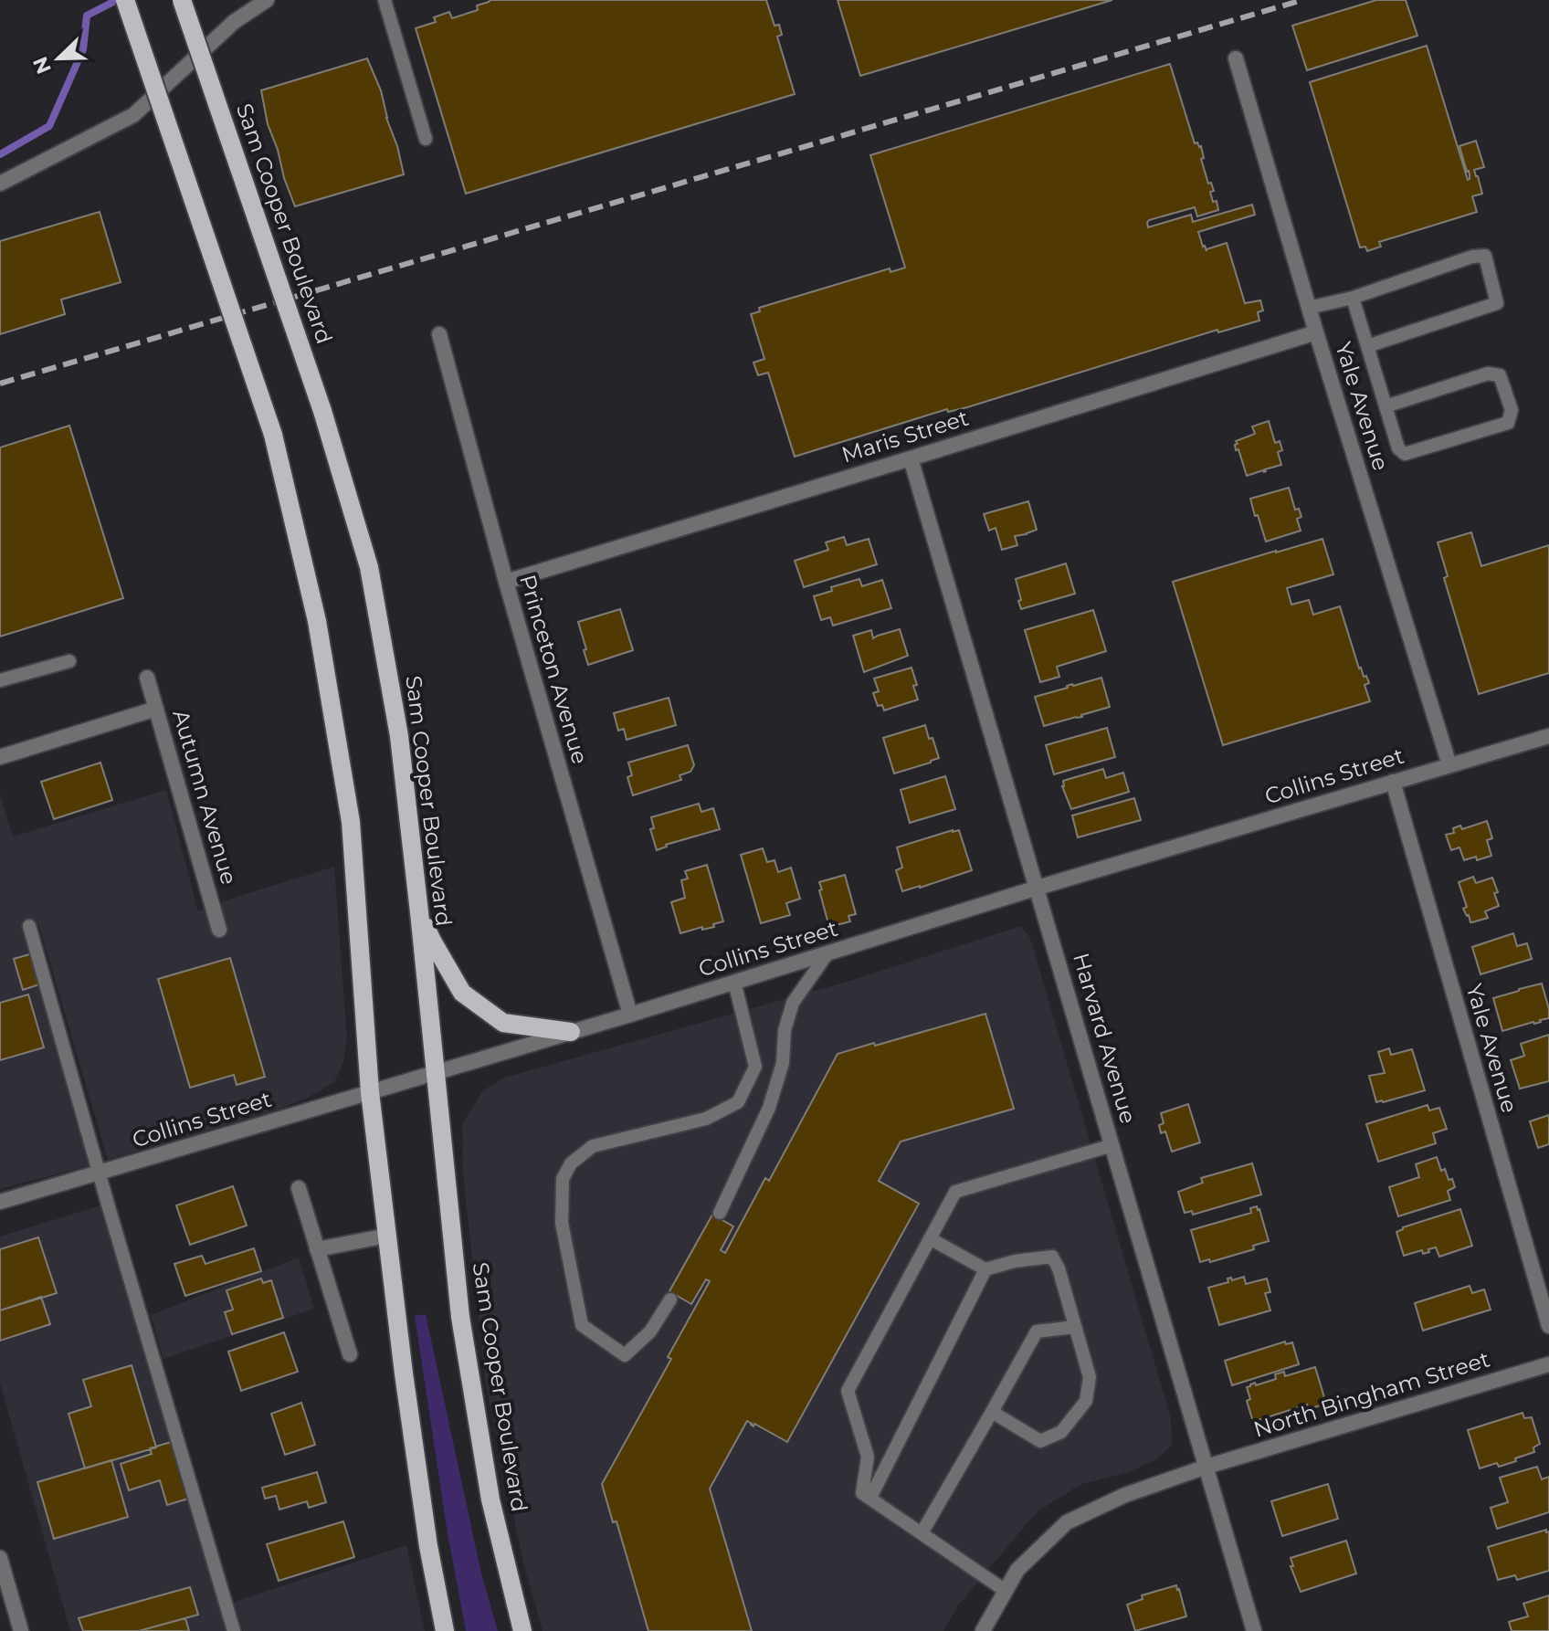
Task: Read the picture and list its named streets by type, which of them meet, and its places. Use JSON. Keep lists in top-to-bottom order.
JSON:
{
  "streets": {
    "main road": ["Sam Cooper Boulevard"],
    "street": [
      "Yale Avenue",
      "Maris Street",
      "Princeton Avenue",
      "Collins Street",
      "Autumn Avenue",
      "Harvard Avenue",
      "North Bingham Street"
    ]
  },
  "crossings": [
    ["Sam Cooper Boulevard", "Collins Street"],
    ["Yale Avenue", "Maris Street"],
    ["Yale Avenue", "Collins Street"],
    ["Maris Street", "Princeton Avenue"],
    ["Maris Street", "Harvard Avenue"],
    ["Princeton Avenue", "Collins Street"],
    ["Collins Street", "Harvard Avenue"],
    ["Harvard Avenue", "North Bingham Street"]
  ],
  "north": "bottom left"
}
